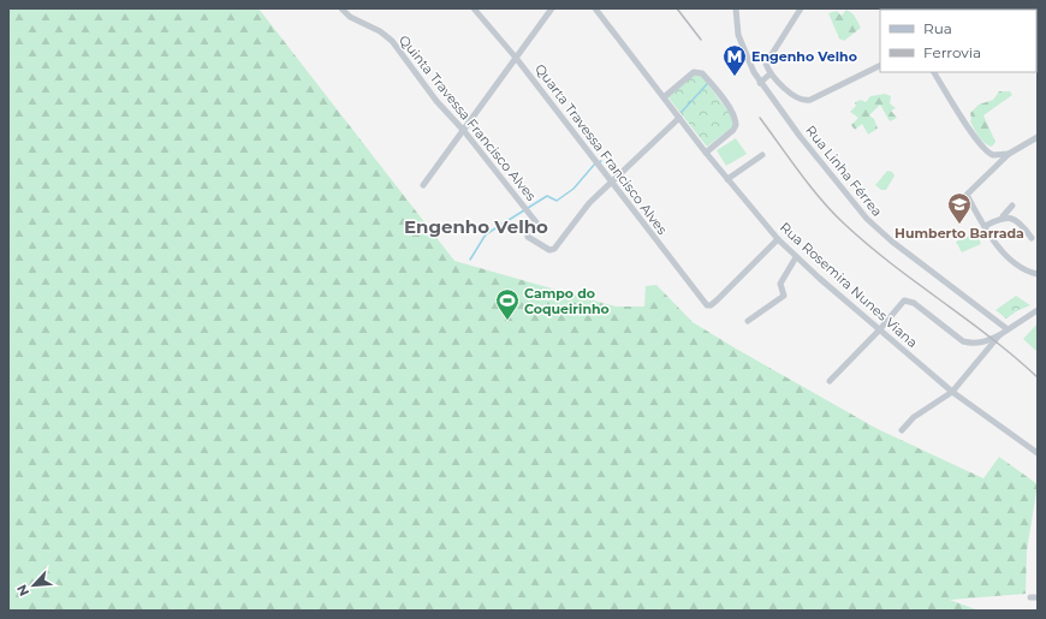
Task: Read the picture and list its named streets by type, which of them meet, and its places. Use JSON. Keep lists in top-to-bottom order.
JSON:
{
  "streets": {
    "street": [
      "Quinta Travessa Francisco Alves",
      "Quarta Travessa Francisco Alves",
      "Rua Linha Férrea",
      "Rua Rosemira Nunes Viana"
    ]
  },
  "crossings": [
    ["Quinta Travessa Francisco Alves", "Quarta Travessa Francisco Alves"],
    ["Quarta Travessa Francisco Alves", "Rua Rosemira Nunes Viana"]
  ],
  "districts": ["Engenho Velho"],
  "places": {
    "metro station": ["Engenho Velho"],
    "school or university": ["Humberto Barrada"],
    "sports": ["Campo do Coqueirinho"]
  },
  "legend": ["Rua", "Ferrovia"],
  "north": "bottom left"
}
